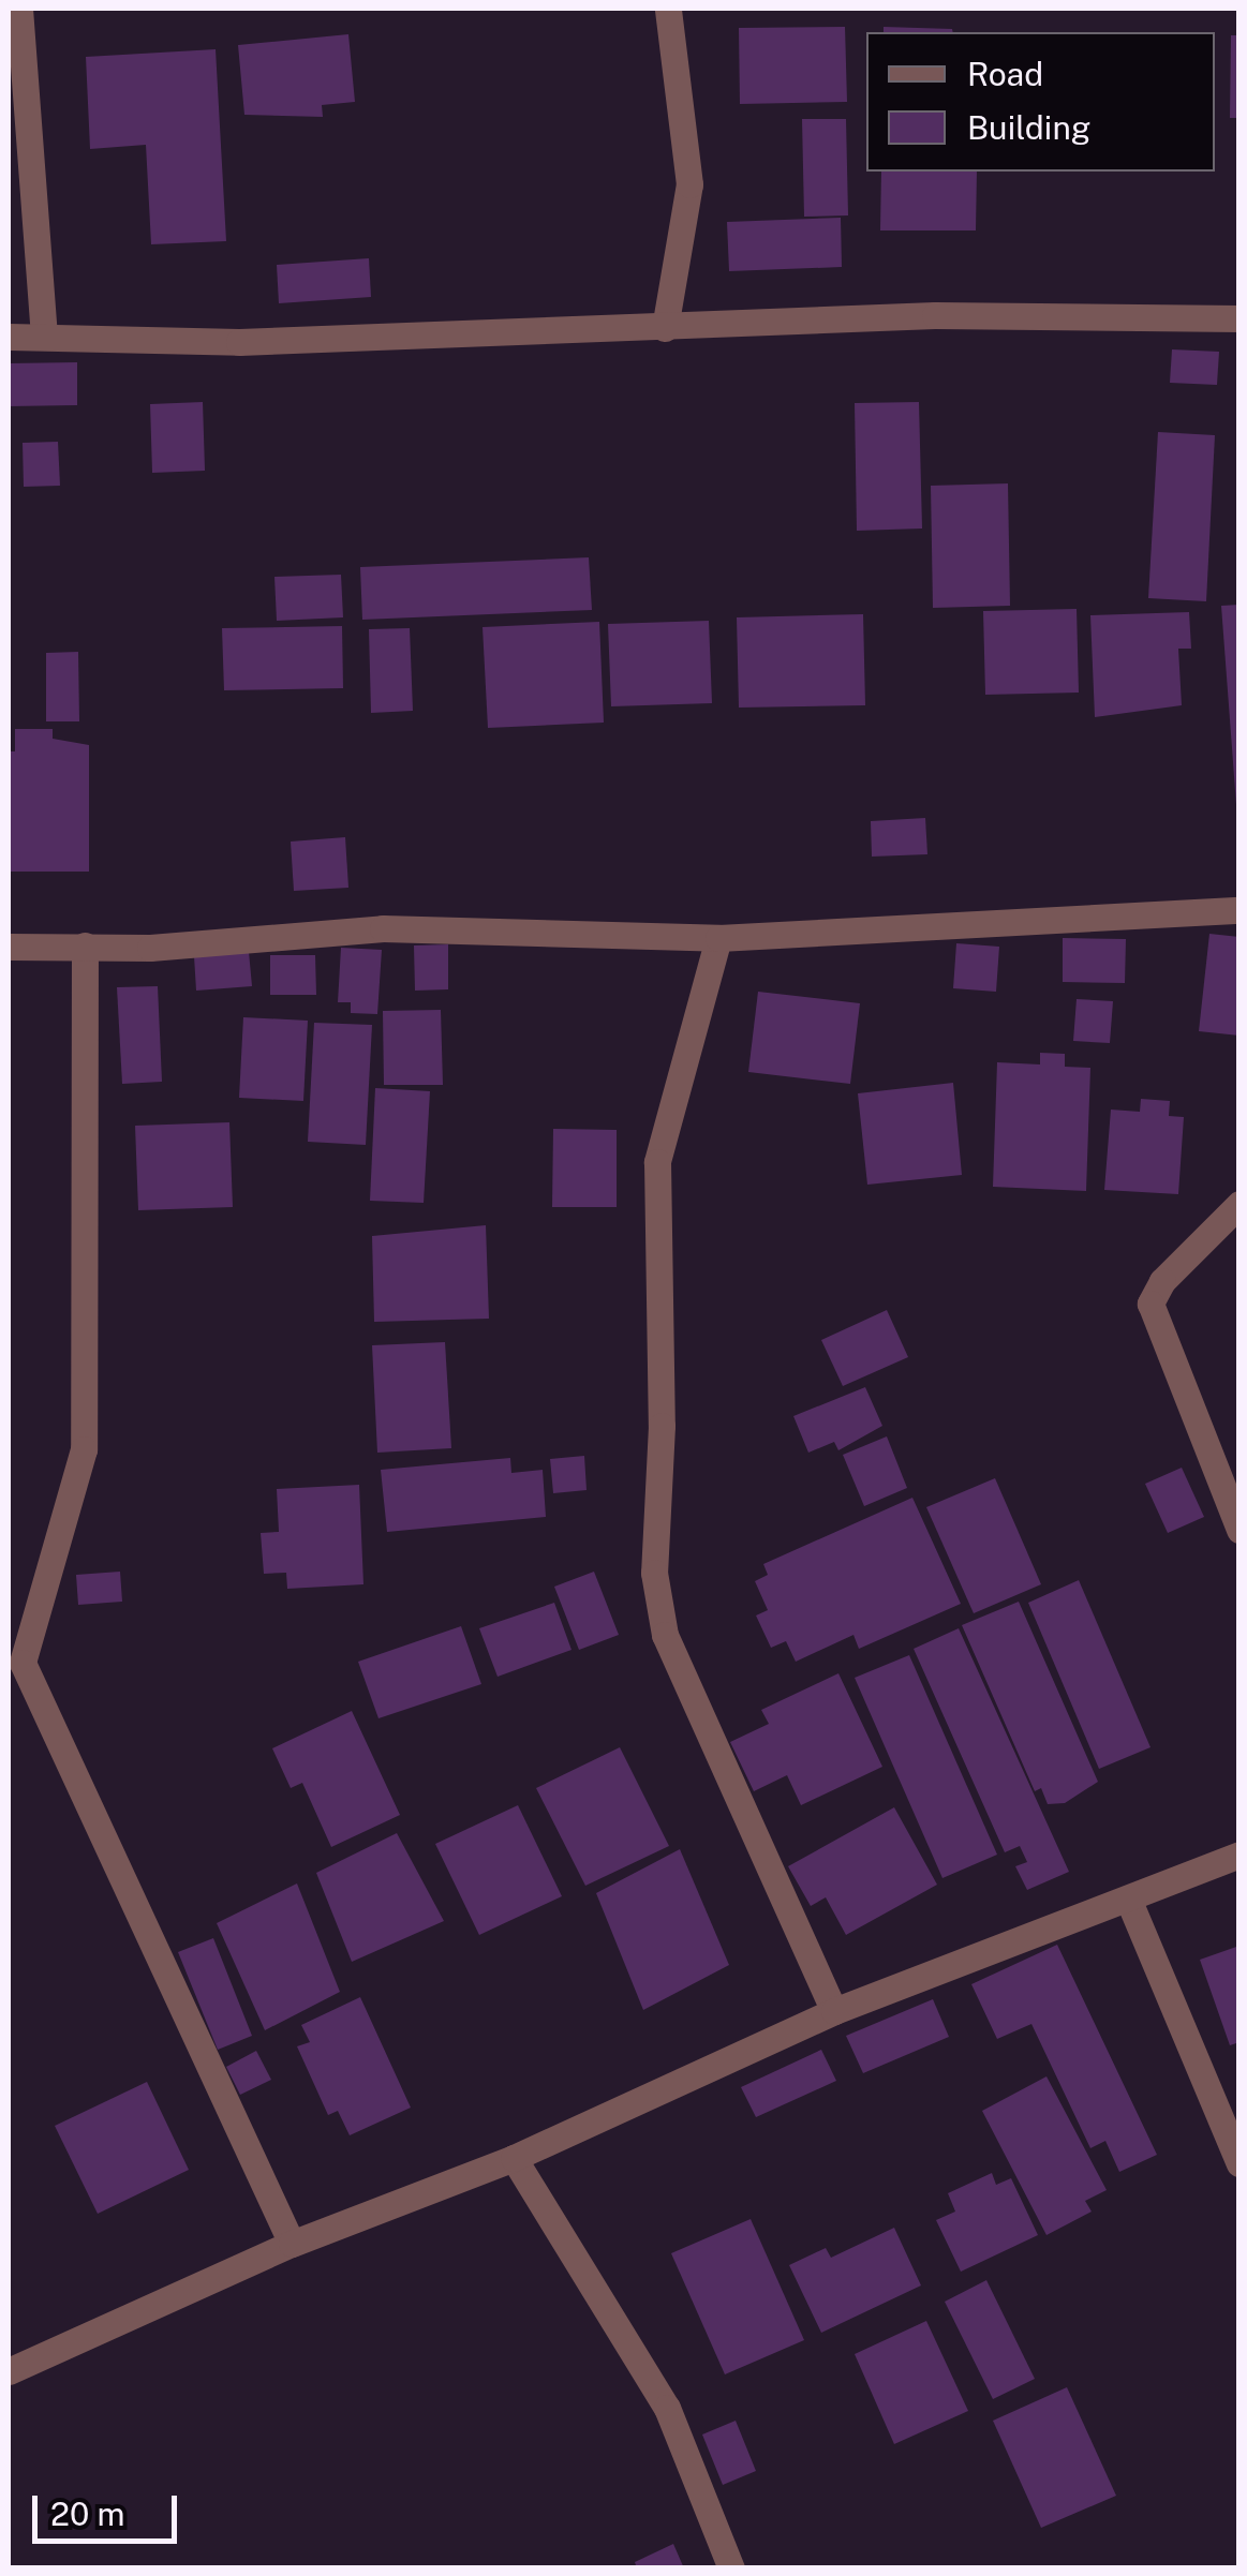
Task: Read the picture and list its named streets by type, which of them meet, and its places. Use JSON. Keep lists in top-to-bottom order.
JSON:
{
  "legend": ["Road", "Building"],
  "scale_bar": "20 m"
}
